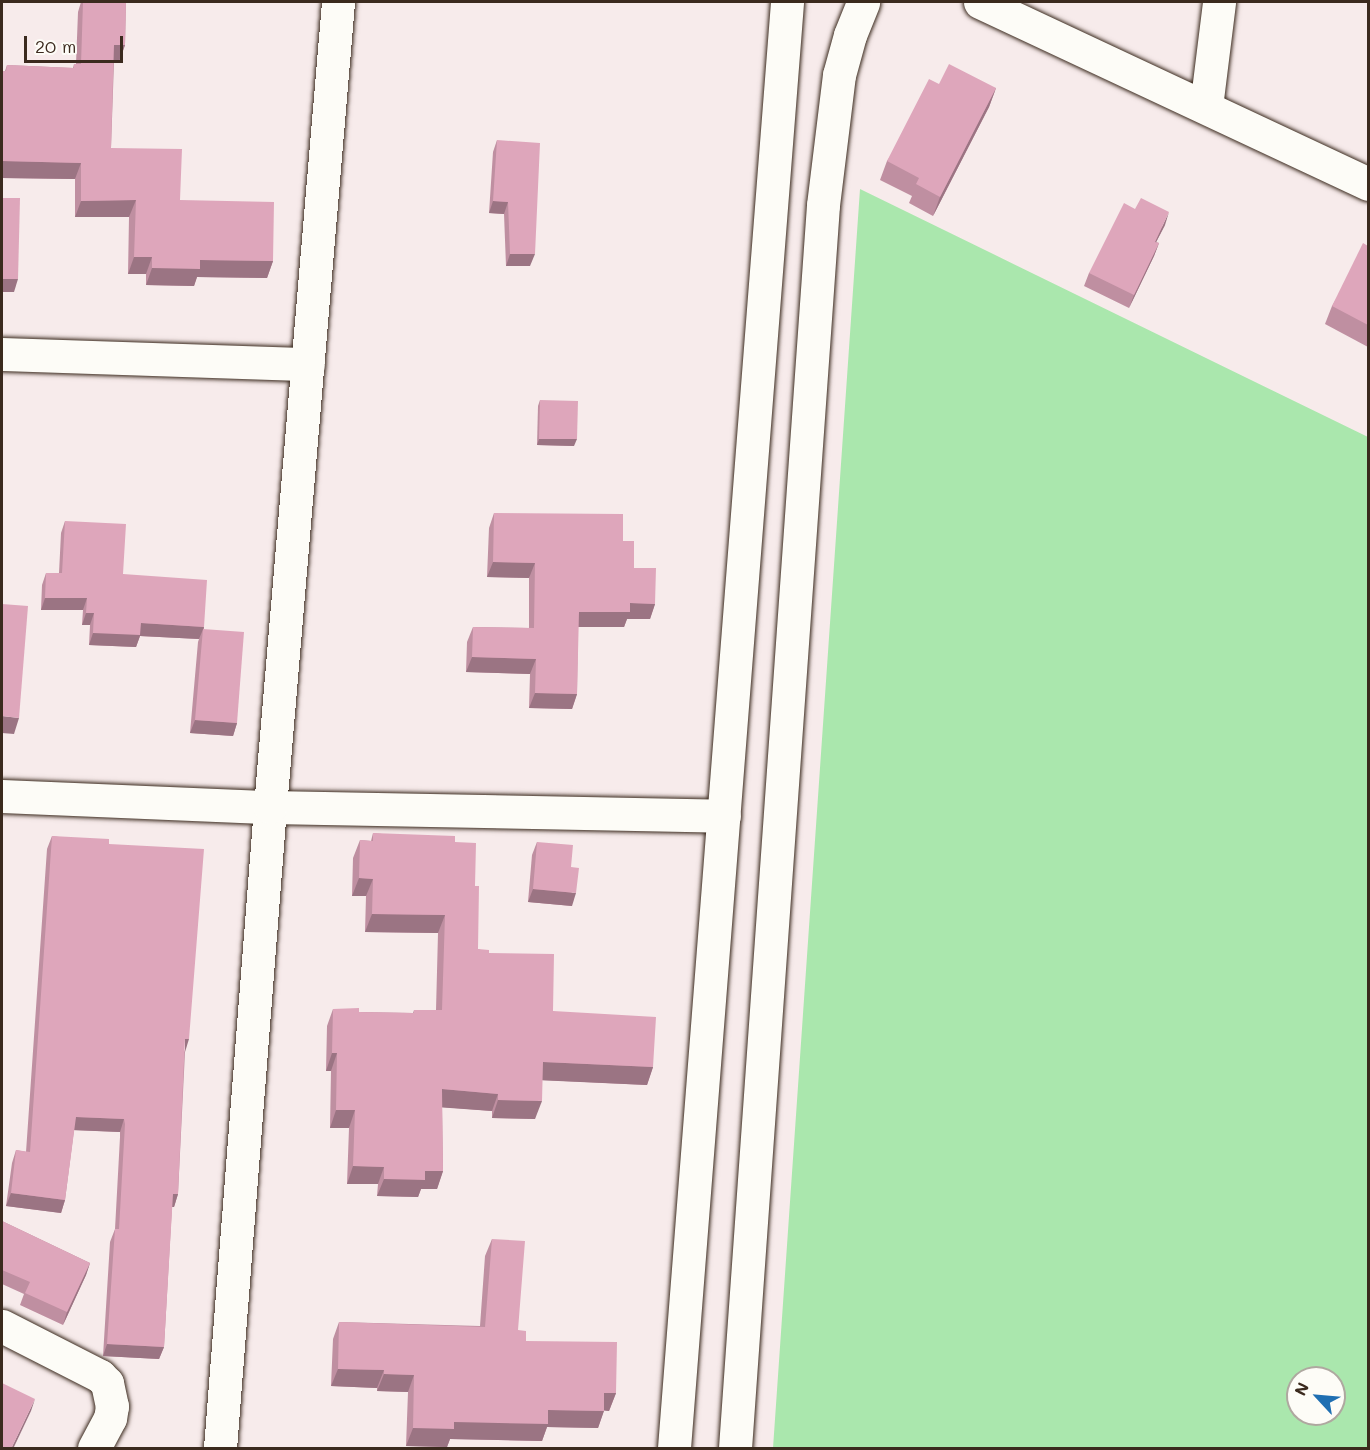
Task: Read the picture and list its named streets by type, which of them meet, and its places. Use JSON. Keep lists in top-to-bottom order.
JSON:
{
  "scale_bar": "20 m",
  "north": "top left"
}
